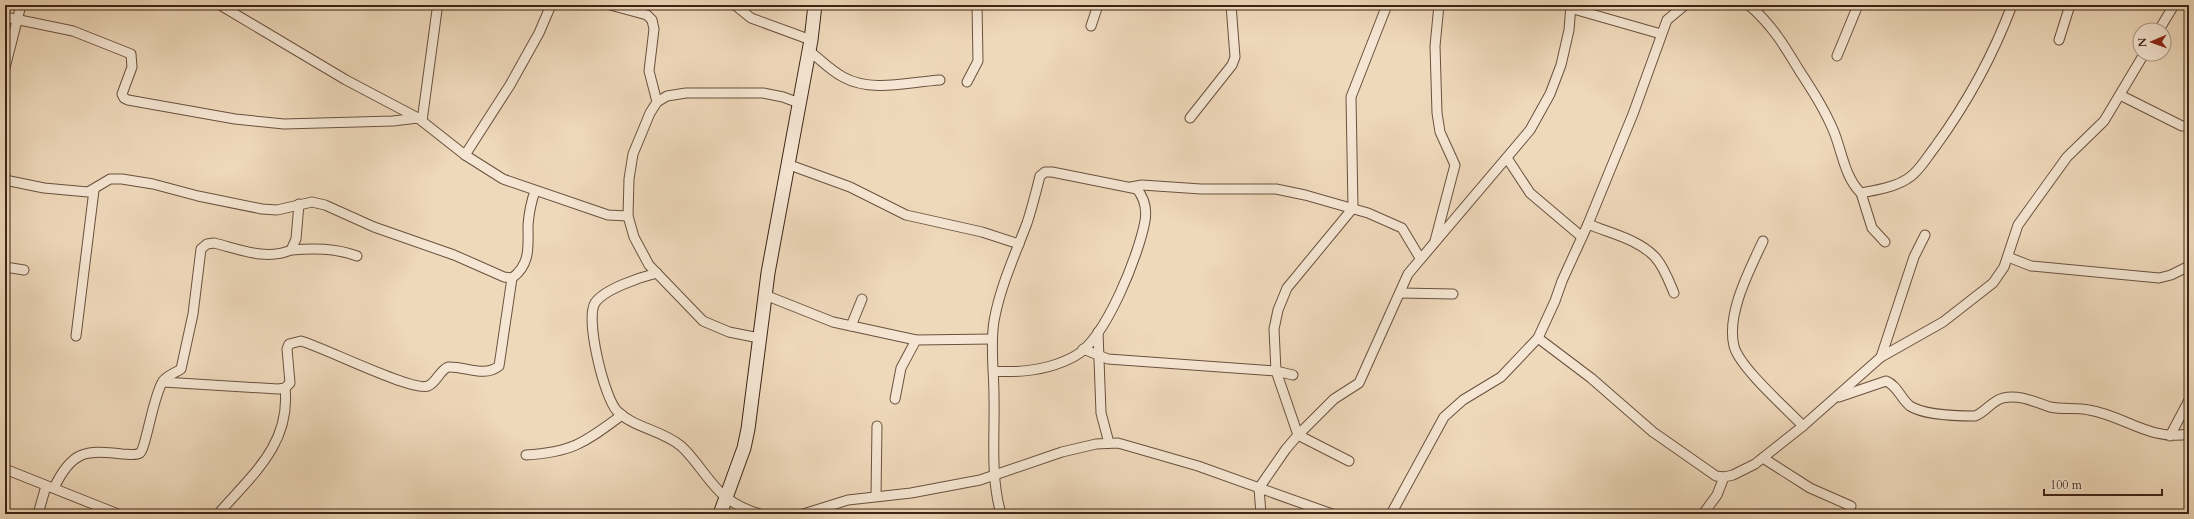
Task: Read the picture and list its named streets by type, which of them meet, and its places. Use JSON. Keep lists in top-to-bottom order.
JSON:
{
  "scale_bar": "100 m",
  "north": "left"
}
